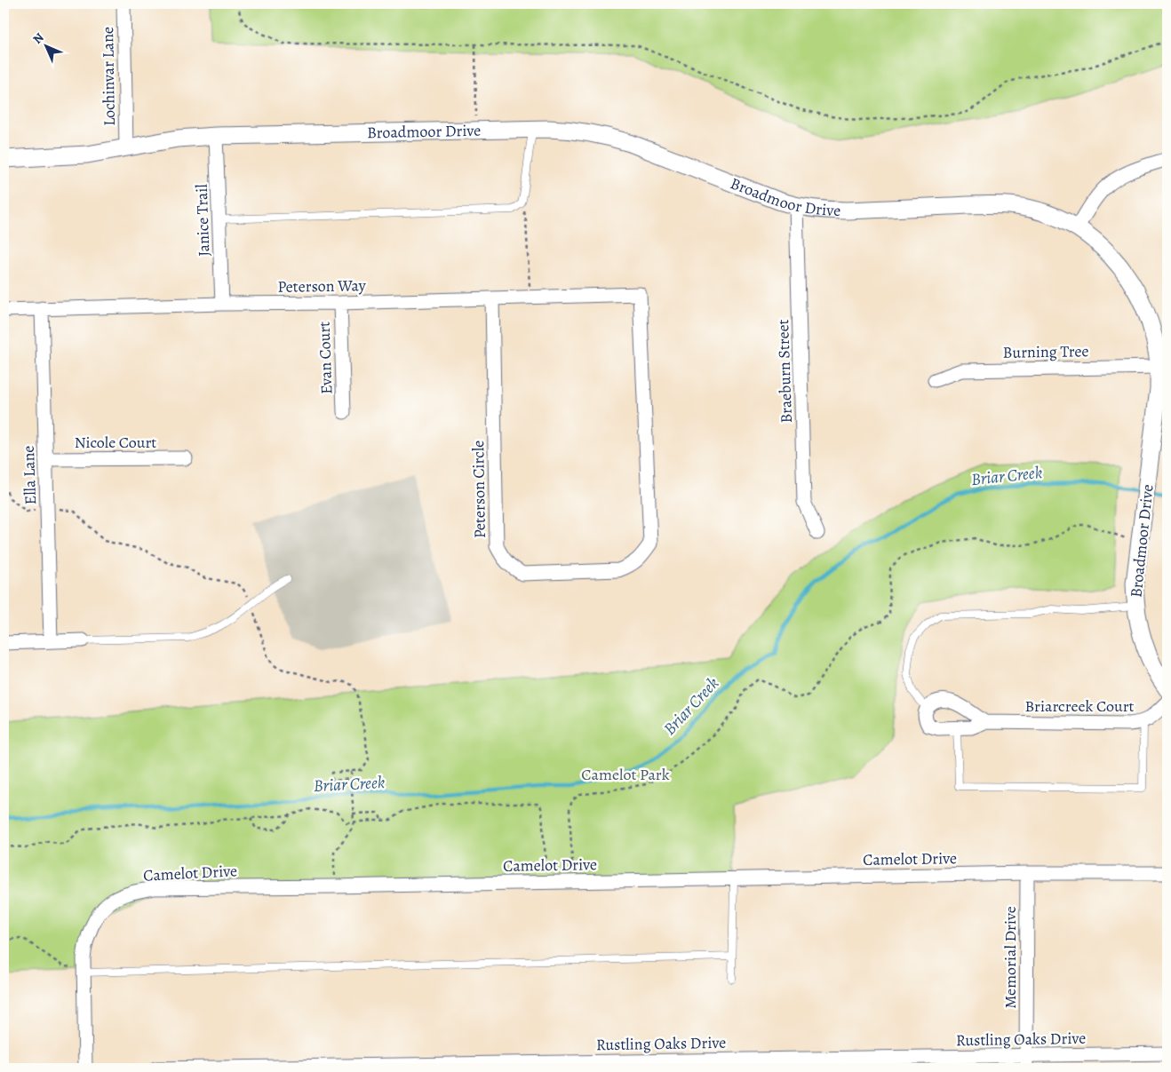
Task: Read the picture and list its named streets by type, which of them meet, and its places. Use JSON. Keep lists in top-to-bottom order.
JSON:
{
  "streets": {
    "street": [
      "Lochinvar Lane",
      "Broadmoor Drive",
      "Janice Trail",
      "Peterson Way",
      "Burning Tree",
      "Evan Court",
      "Braeburn Street",
      "Nicole Court",
      "Ella Lane",
      "Peterson Circle",
      "Briarcreek Court",
      "Camelot Drive",
      "Memorial Drive",
      "Rustling Oaks Drive"
    ]
  },
  "crossings": [
    ["Lochinvar Lane", "Broadmoor Drive"],
    ["Broadmoor Drive", "Janice Trail"],
    ["Broadmoor Drive", "Burning Tree"],
    ["Broadmoor Drive", "Braeburn Street"],
    ["Janice Trail", "Peterson Way"],
    ["Peterson Way", "Evan Court"],
    ["Peterson Way", "Ella Lane"],
    ["Peterson Way", "Peterson Circle"],
    ["Nicole Court", "Ella Lane"],
    ["Camelot Drive", "Memorial Drive"],
    ["Memorial Drive", "Rustling Oaks Drive"]
  ],
  "water": ["Briar Creek"],
  "parks": ["Camelot Park"],
  "north": "top left"
}
